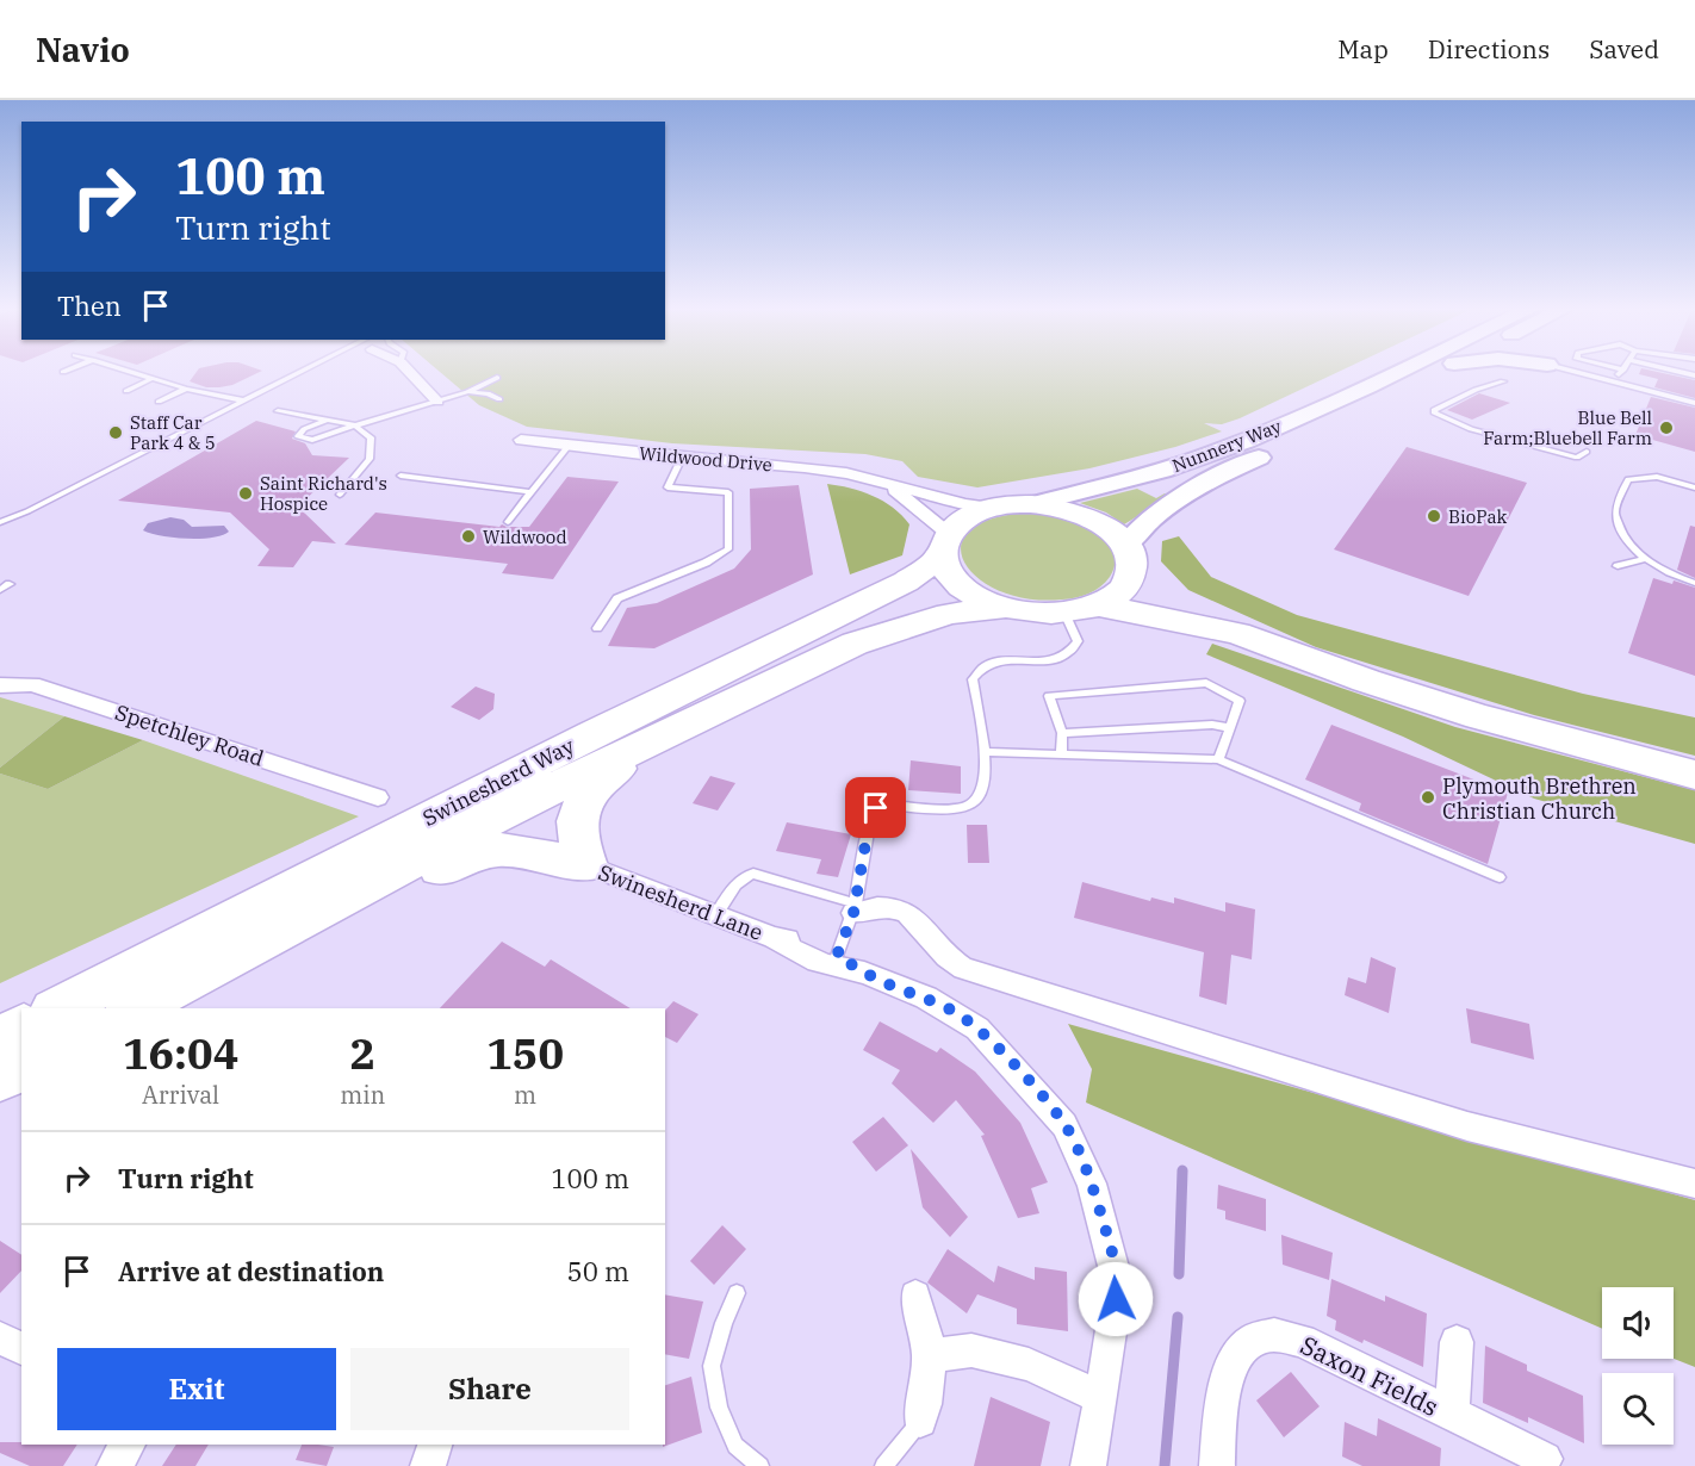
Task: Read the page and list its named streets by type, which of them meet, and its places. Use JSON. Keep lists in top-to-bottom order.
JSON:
{
  "streets": {
    "highway": ["Swinesherd Way"],
    "main road": ["Nunnery Way"],
    "street": [
      "Wildwood Drive",
      "Spetchley Road",
      "Swinesherd Lane",
      "Saxon Fields"
    ]
  },
  "crossings": [
    ["Nunnery Way", "Wildwood Drive"],
    ["Nunnery Way", "Swinesherd Way"],
    ["Wildwood Drive", "Swinesherd Way"]
  ],
  "places": [
    "Blue Bell Farm;Bluebell Farm",
    "Staff Car Park 4 & 5",
    "Saint Richard's Hospice",
    "BioPak",
    "Wildwood",
    "Plymouth Brethren Christian Church"
  ],
  "page": {
    "header": "Navio",
    "nav": ["Map", "Directions", "Saved"],
    "turn": ["100 m", "Turn right"],
    "then": "Then",
    "eta": [
      "16:04",
      "Arrival",
      "2",
      "min",
      "150",
      "m"
    ],
    "list": [
      {
        "name": "Turn right",
        "value": "100 m"
      },
      {
        "name": "Arrive at destination",
        "value": "50 m"
      }
    ],
    "buttons": ["Exit", "Share"]
  }
}
